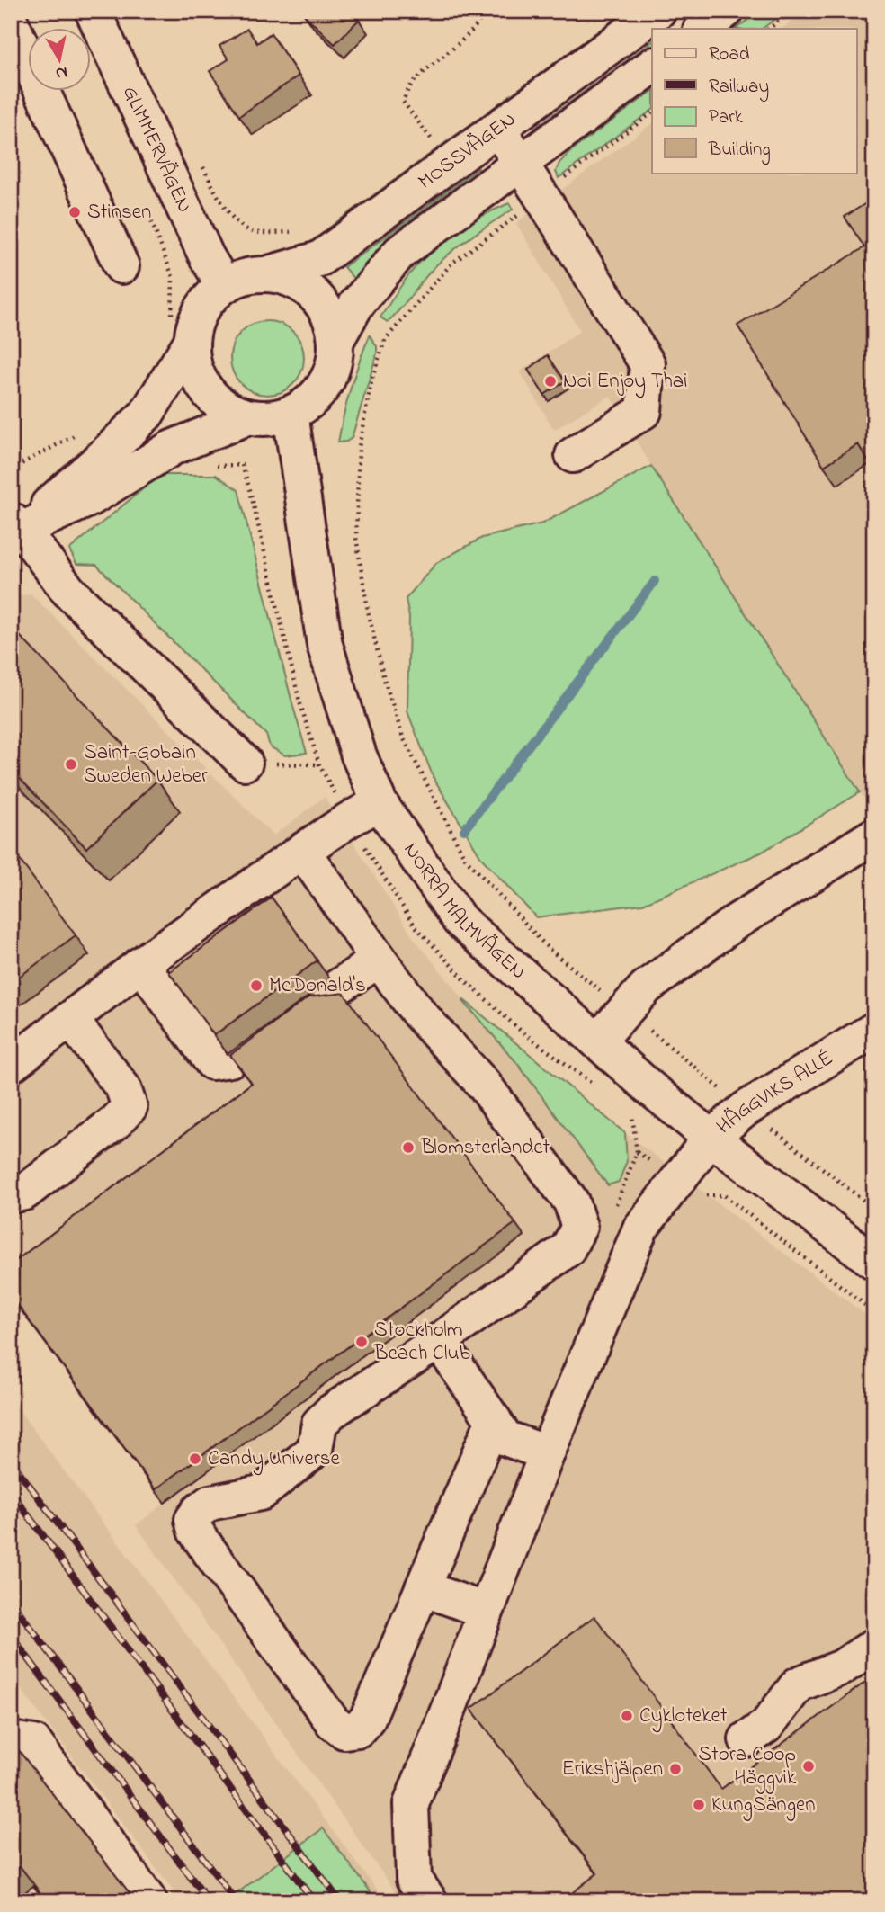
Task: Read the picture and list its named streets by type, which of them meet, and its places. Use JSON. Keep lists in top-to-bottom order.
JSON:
{
  "streets": {
    "street": [
      "GLIMMERVÄGEN",
      "MOSSVÄGEN",
      "NORRA MALMVÄGEN",
      "HÄGGVIKS ALLÉ"
    ]
  },
  "crossings": [
    ["GLIMMERVÄGEN", "MOSSVÄGEN"],
    ["GLIMMERVÄGEN", "NORRA MALMVÄGEN"],
    ["MOSSVÄGEN", "NORRA MALMVÄGEN"],
    ["NORRA MALMVÄGEN", "HÄGGVIKS ALLÉ"]
  ],
  "places": [
    "Stinsen",
    "Noi Enjoy Thai",
    "Saint-Gobain Sweden Weber",
    "McDonald's",
    "Blomsterlandet",
    "Stockholm Beach Club",
    "Candy Universe",
    "Cykloteket",
    "Stora Coop Häggvik",
    "Erikshjälpen",
    "KungSängen"
  ],
  "legend": [
    "Road",
    "Railway",
    "Park",
    "Building"
  ],
  "north": "bottom"
}
